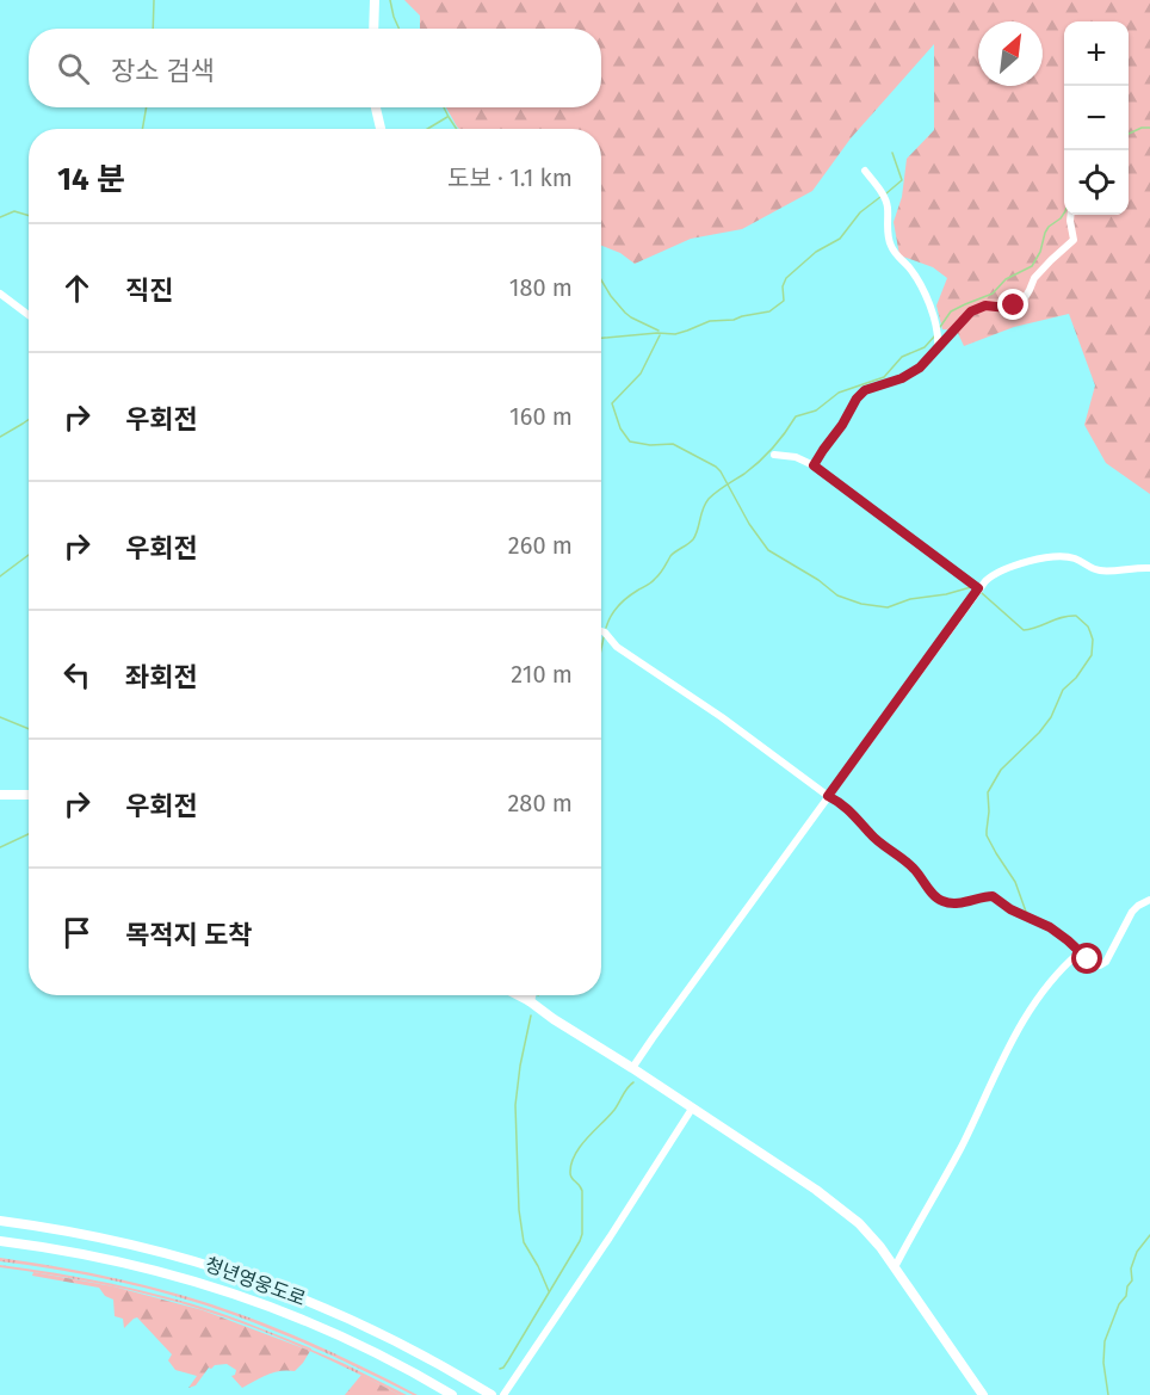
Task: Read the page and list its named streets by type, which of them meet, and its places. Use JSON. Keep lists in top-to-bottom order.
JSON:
{
  "streets": {
    "highway": ["청년영웅도로"]
  },
  "north": "top right",
  "page": {
    "map_buttons": ["+", "−"],
    "search": "장소 검색",
    "heading": ["14 분", "도보 · 1.1 km"],
    "list": [
      ["직진", "180 m"],
      ["우회전", "160 m"],
      ["우회전", "260 m"],
      ["좌회전", "210 m"],
      ["우회전", "280 m"],
      "목적지 도착"
    ]
  }
}
